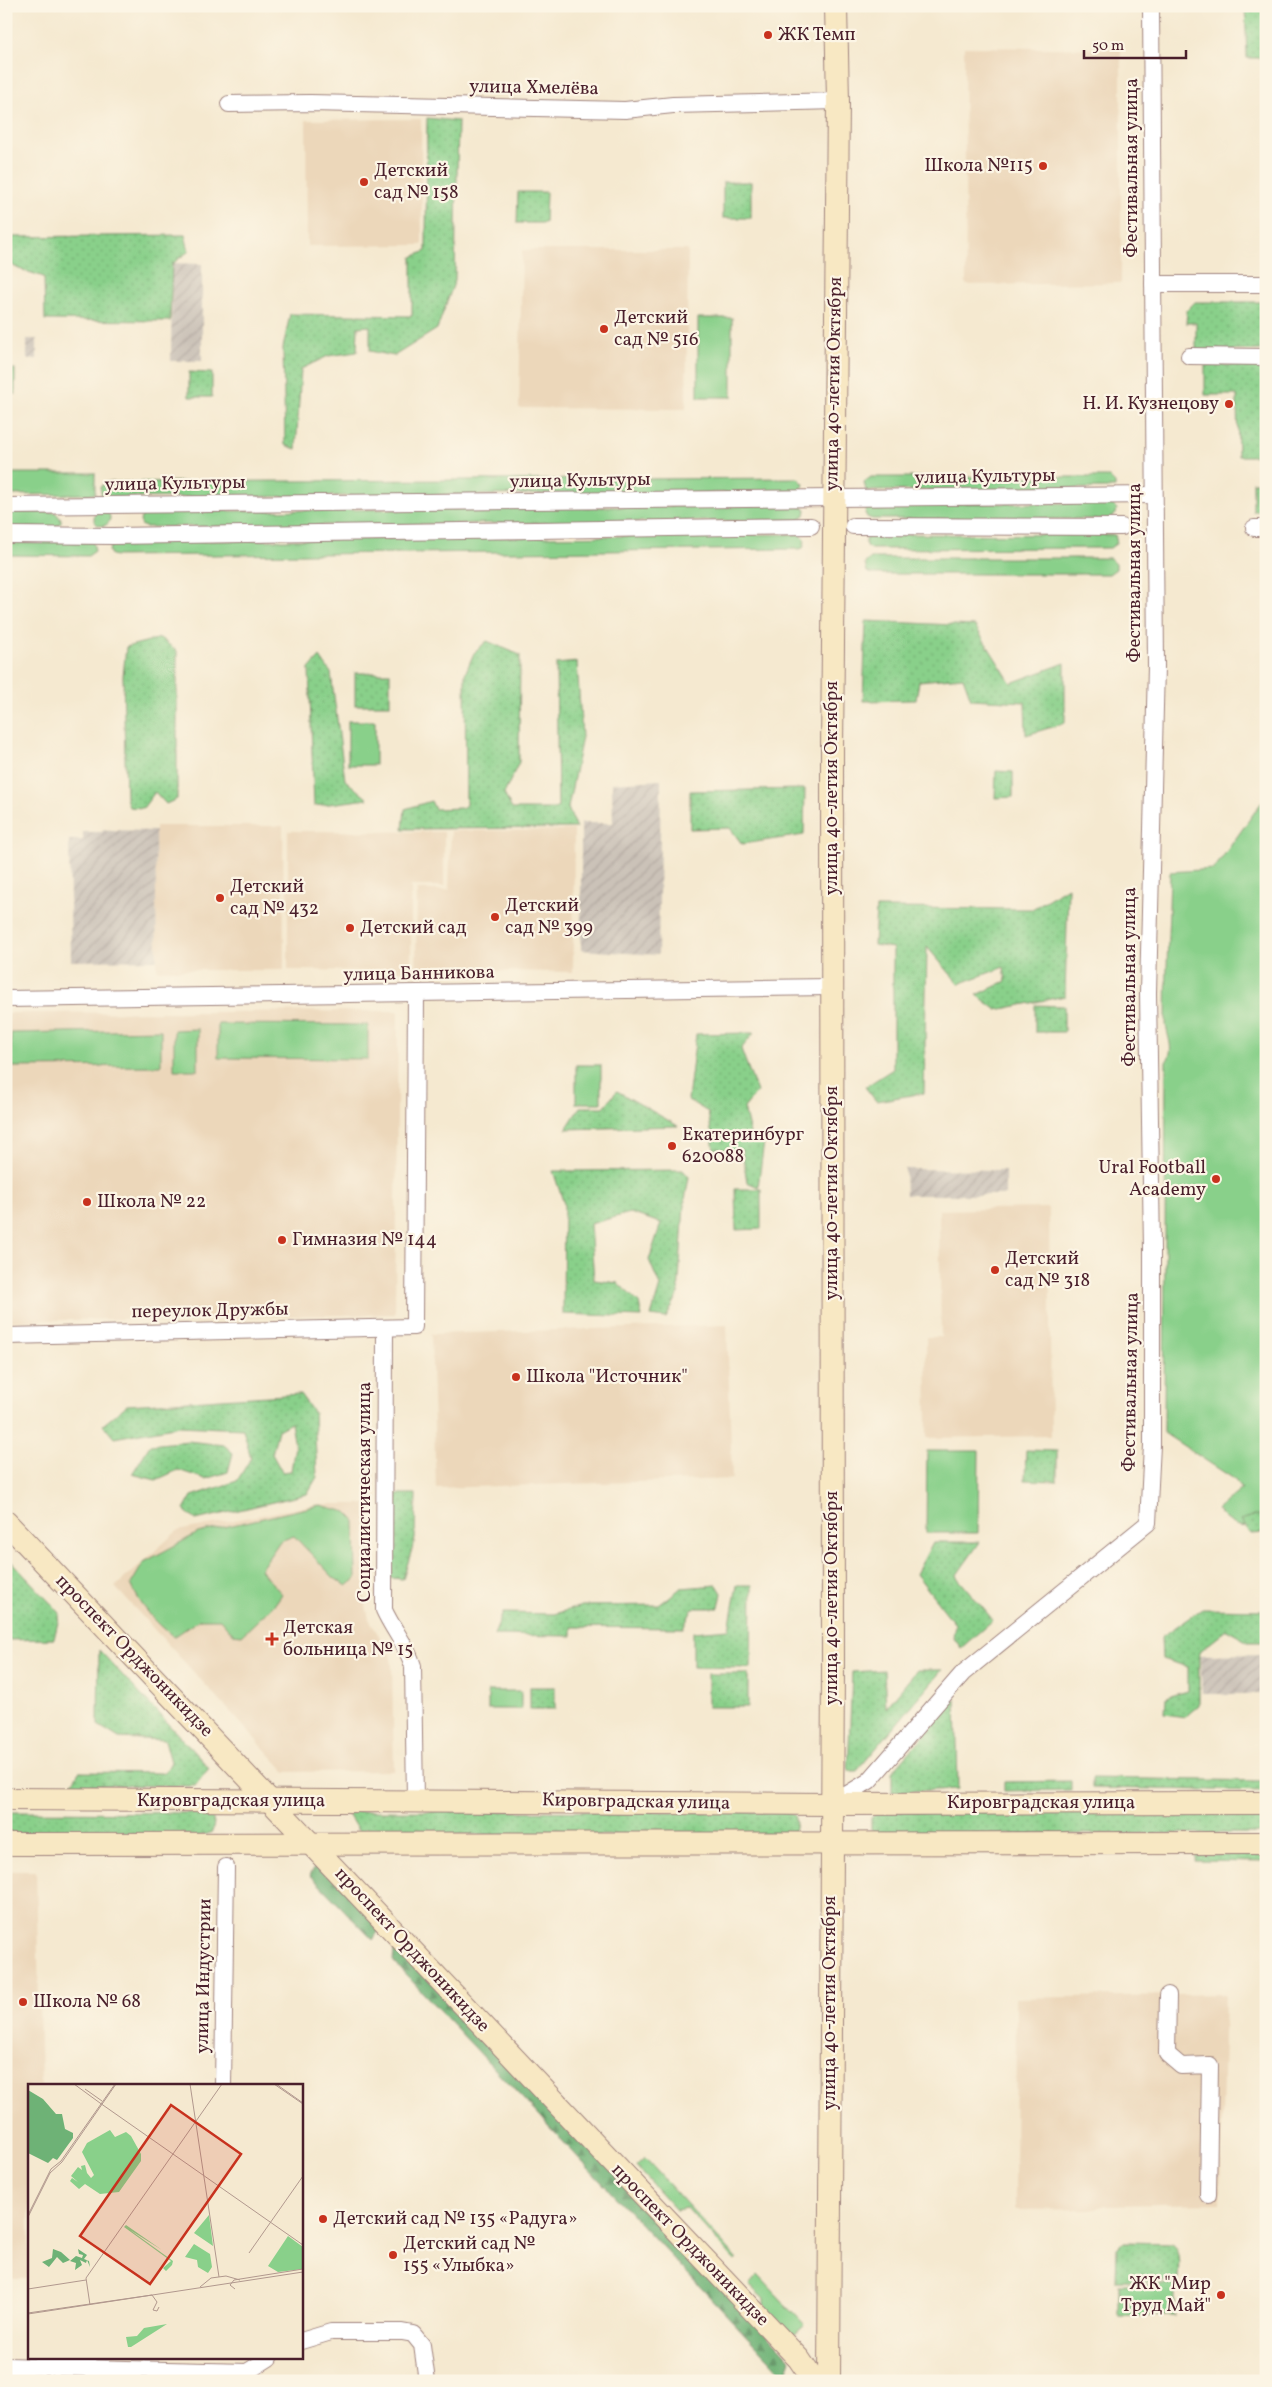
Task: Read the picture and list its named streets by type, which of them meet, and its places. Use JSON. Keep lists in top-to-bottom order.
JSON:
{
  "streets": {
    "main road": ["улица 40-летия Октября", "проспект Орджоникидзе", "Кировградская улица"],
    "street": [
      "улица Хмелёва",
      "Фестивальная улица",
      "улица Культуры",
      "улица Банникова",
      "переулок Дружбы",
      "Социалистическая улица",
      "улица Индустрии"
    ]
  },
  "crossings": [
    ["улица Хмелёва", "улица 40-летия Октября"],
    ["Фестивальная улица", "улица 40-летия Октября"],
    ["Фестивальная улица", "улица Культуры"],
    ["Фестивальная улица", "Кировградская улица"],
    ["улица 40-летия Октября", "улица Культуры"],
    ["улица 40-летия Октября", "улица Банникова"],
    ["улица 40-летия Октября", "Кировградская улица"],
    ["улица Банникова", "переулок Дружбы"],
    ["переулок Дружбы", "Социалистическая улица"],
    ["Социалистическая улица", "Кировградская улица"],
    ["проспект Орджоникидзе", "Кировградская улица"]
  ],
  "places": {
    "other": [
      "ЖК Темп",
      "Школа №115",
      "Детский сад № 158",
      "Детский сад № 516",
      "Н. И. Кузнецову",
      "Детский сад № 432",
      "Детский сад № 399",
      "Детский сад",
      "Екатеринбург 620088",
      "Ural Football Academy",
      "Школа № 22",
      "Гимназия № 144",
      "Детский сад № 318",
      "Школа \"Источник\"",
      "Школа № 68",
      "Детский сад № 135 «Радуга»",
      "Детский сад № 155 «Улыбка»",
      "ЖК \"Мир Труд Май\""
    ],
    "health": ["Детская больница № 15"]
  },
  "scale_bar": "50 m"
}
